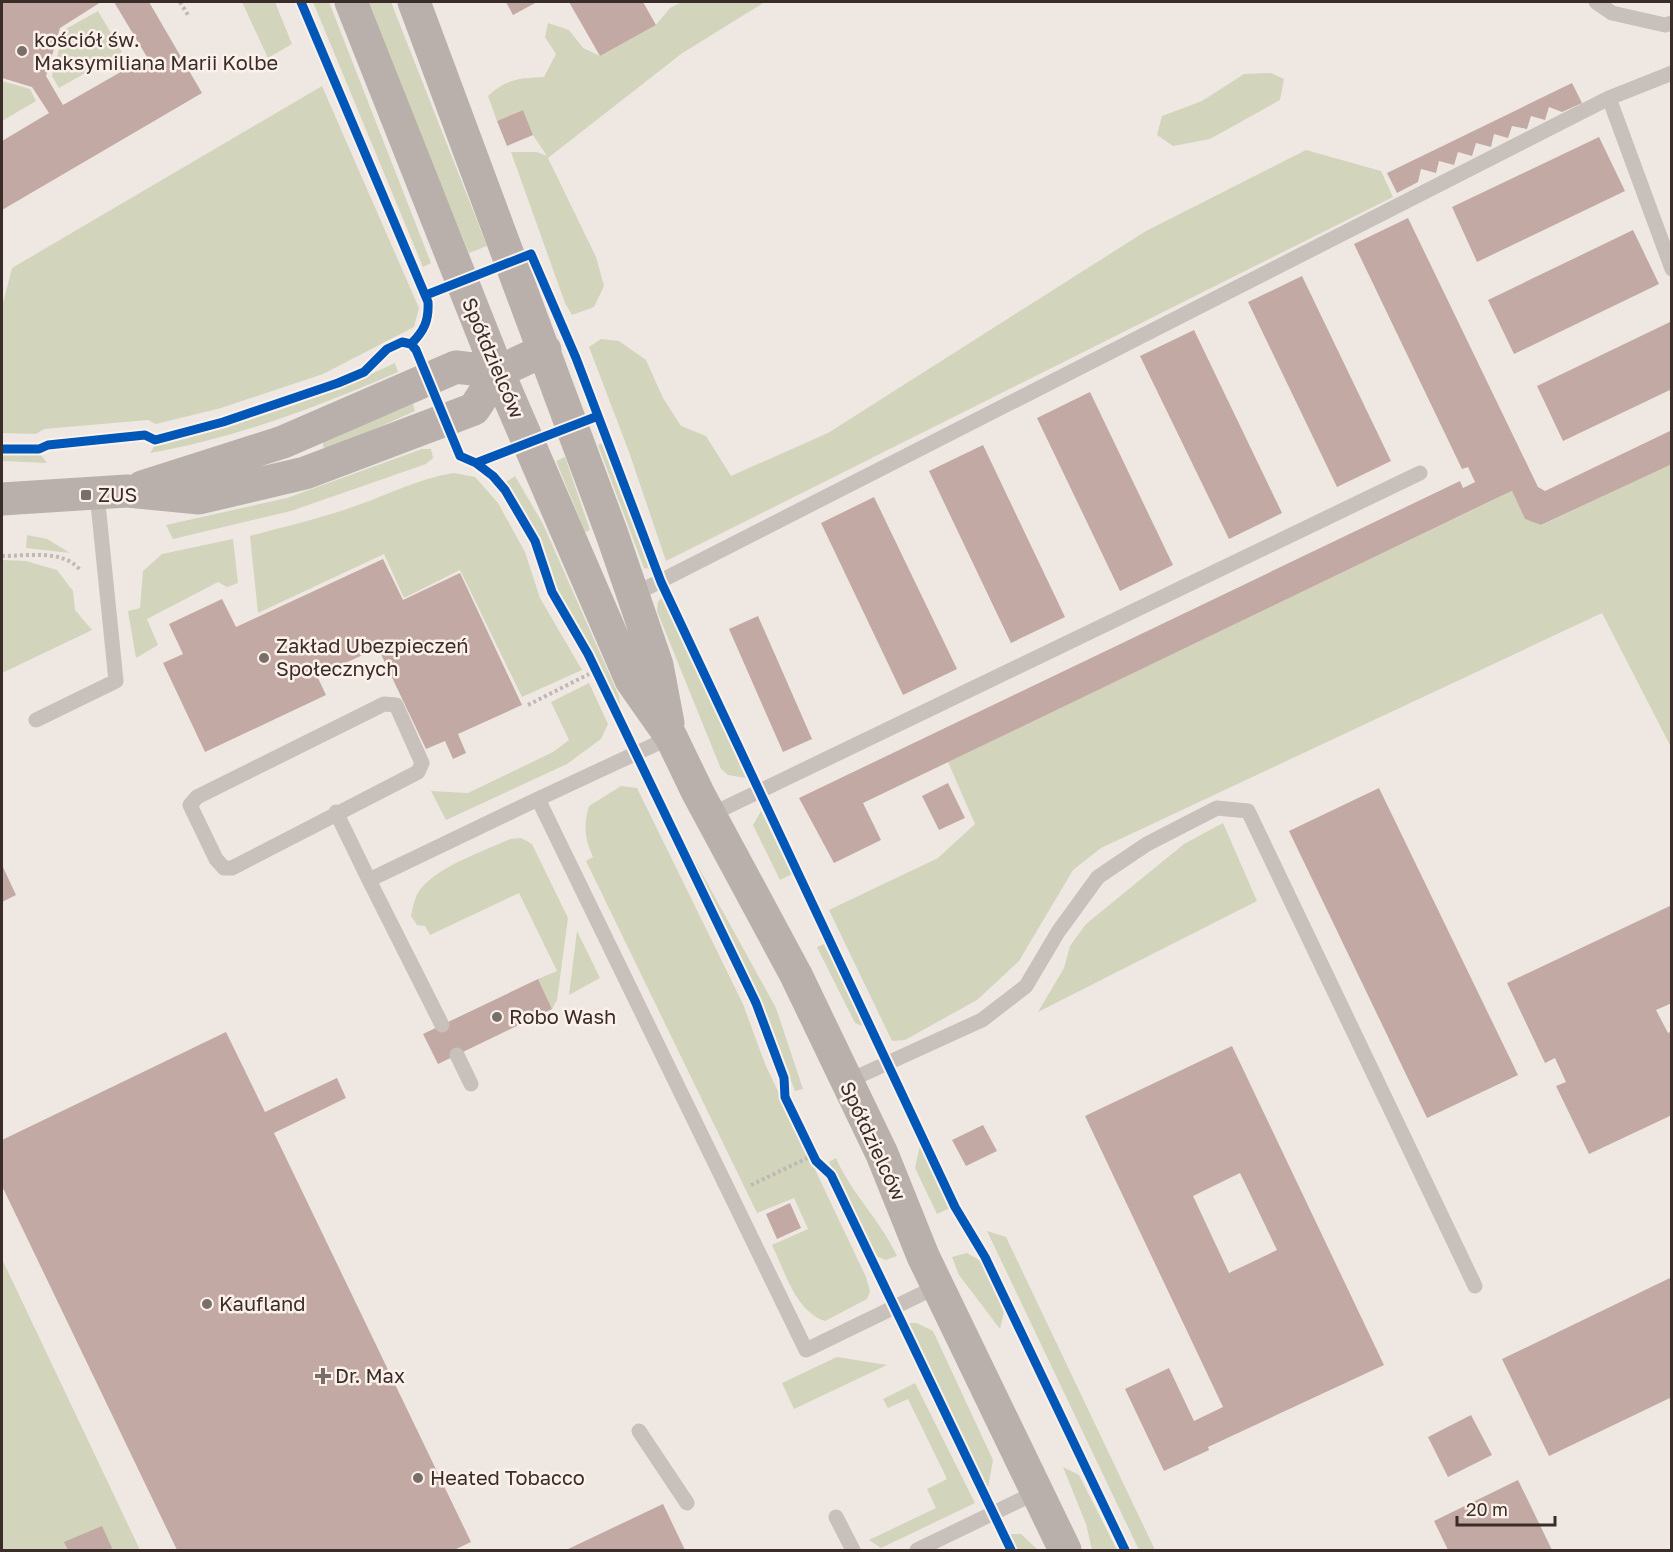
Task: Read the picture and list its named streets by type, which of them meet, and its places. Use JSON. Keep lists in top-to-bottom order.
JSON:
{
  "streets": {
    "street": ["Spółdzielców"]
  },
  "places": {
    "other": [
      "kościół św. Maksymiliana Marii Kolbe",
      "Zakład Ubezpieczeń Społecznych",
      "Robo Wash",
      "Kaufland",
      "Heated Tobacco"
    ],
    "transit": ["ZUS"],
    "health": ["Dr. Max"]
  },
  "scale_bar": "20 m"
}
